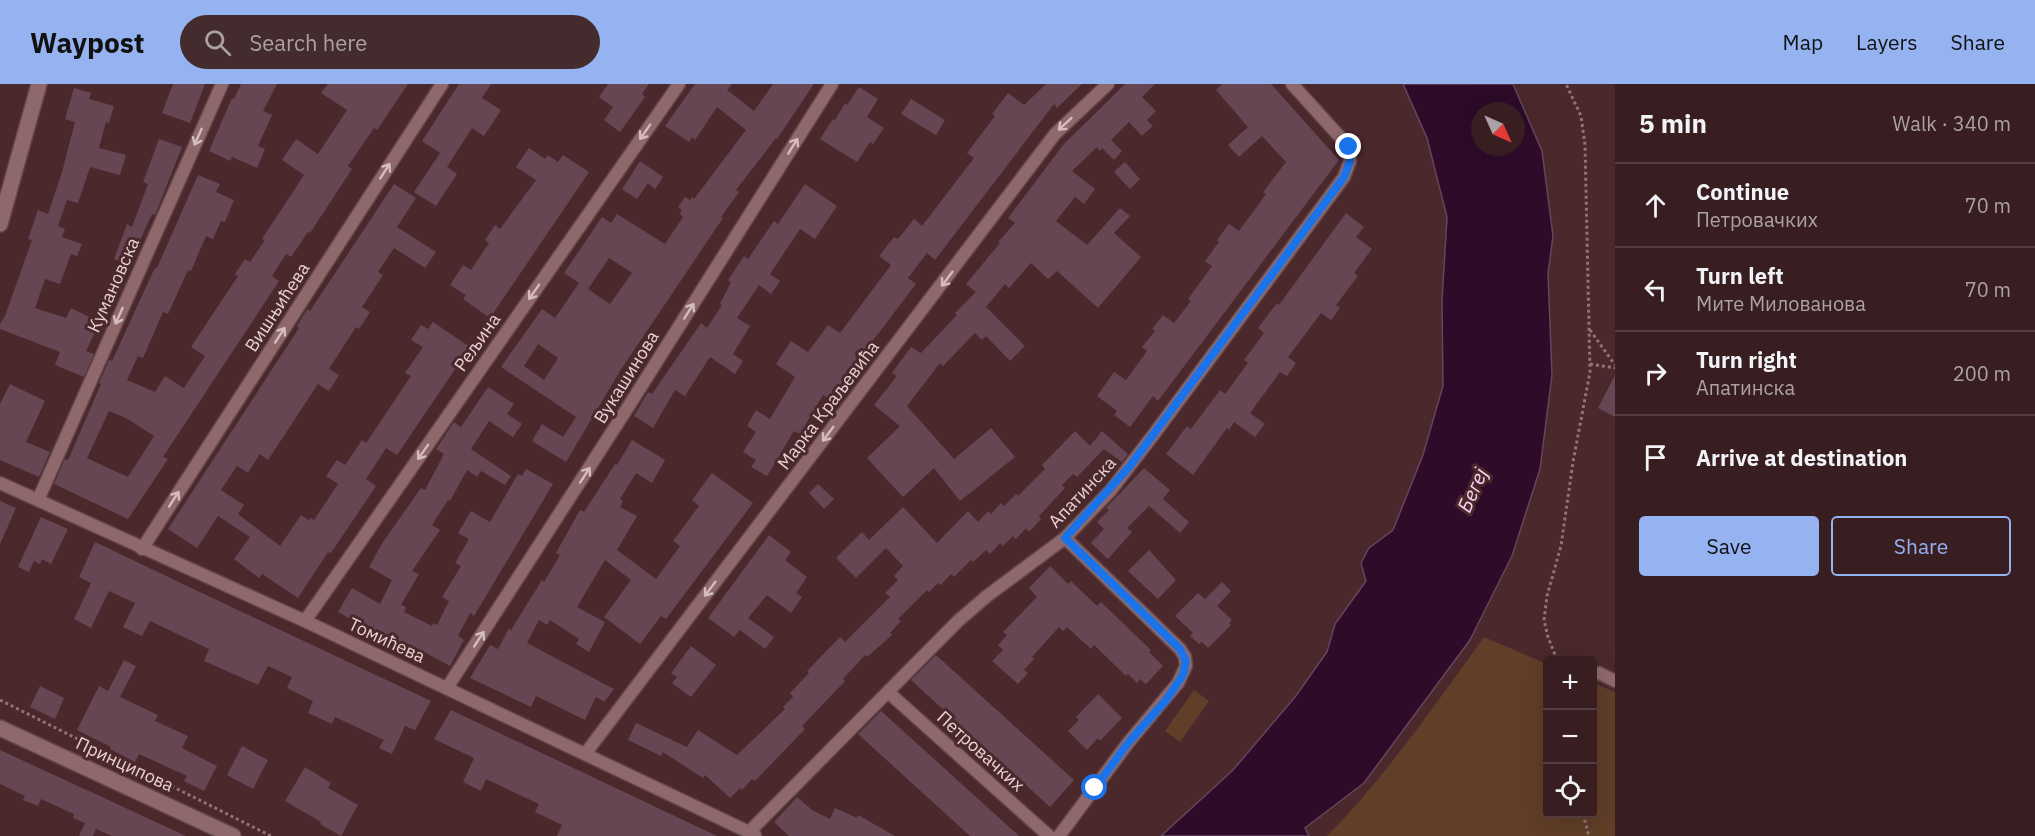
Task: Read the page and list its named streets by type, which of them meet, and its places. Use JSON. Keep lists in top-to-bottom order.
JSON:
{
  "streets": {
    "street": [
      "Кумановска",
      "Вишњићева",
      "Рељина",
      "Вукашинова",
      "Марка Краљевића",
      "Апатинска",
      "Томићева",
      "Петровачких",
      "Принципова"
    ]
  },
  "crossings": [
    ["Кумановска", "Томићева"],
    ["Вишњићева", "Томићева"],
    ["Рељина", "Томићева"],
    ["Вукашинова", "Томићева"],
    ["Марка Краљевића", "Томићева"],
    ["Апатинска", "Томићева"],
    ["Апатинска", "Петровачких"]
  ],
  "one_way": [
    "Кумановска",
    "Вишњићева",
    "Рељина",
    "Вукашинова",
    "Марка Краљевића"
  ],
  "water": ["Бегеј"],
  "north": "bottom right",
  "page": {
    "header": "Waypost",
    "search": "Search here",
    "nav": ["Map", "Layers", "Share"],
    "heading": ["5 min", "Walk · 340 m"],
    "list": [
      ["Continue", "Петровачких", "70 m"],
      ["Turn left", "Мите Милованова", "70 m"],
      ["Turn right", "Апатинска", "200 m"],
      "Arrive at destination"
    ],
    "buttons": ["Save", "Share"],
    "map_buttons": ["+", "−"]
  }
}
